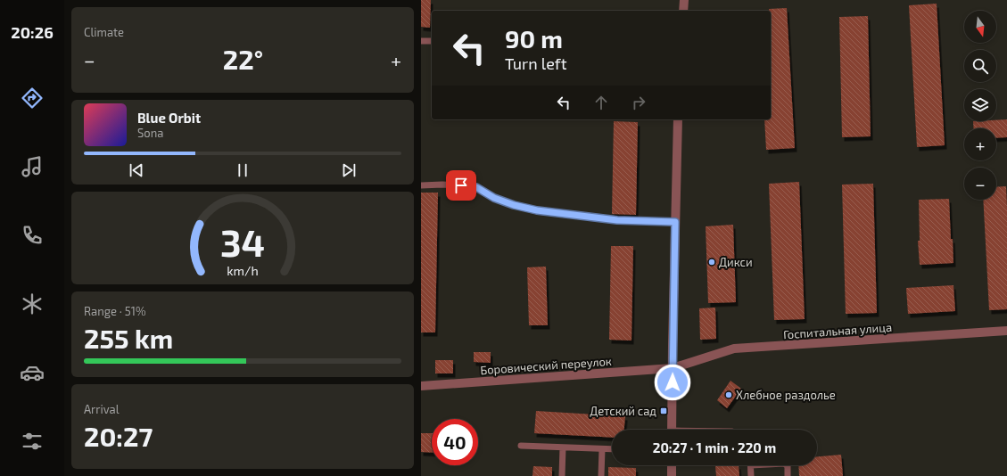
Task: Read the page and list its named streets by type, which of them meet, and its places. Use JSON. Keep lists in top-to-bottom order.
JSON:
{
  "streets": {
    "street": ["Госпитальная улица", "Боровический переулок"]
  },
  "crossings": [
    ["Госпитальная улица", "Боровический переулок"]
  ],
  "places": {
    "other": ["Дикси", "Хлебное раздолье"],
    "transit": ["Детский сад"]
  },
  "north": "bottom",
  "page": {
    "tabs": "20:26",
    "tile": [
      "Climate",
      ["Range · 51%", "255 km"],
      ["Arrival", "20:27"]
    ],
    "map_buttons": ["+", "−"],
    "turn": ["90 m", "Turn left"],
    "heat": ["−", "22°", "+"],
    "song": ["Blue Orbit", "Sona"],
    "limit": "40",
    "trip": "20:27 · 1 min · 220 m",
    "gauge": ["34", "km/h"]
  }
}
